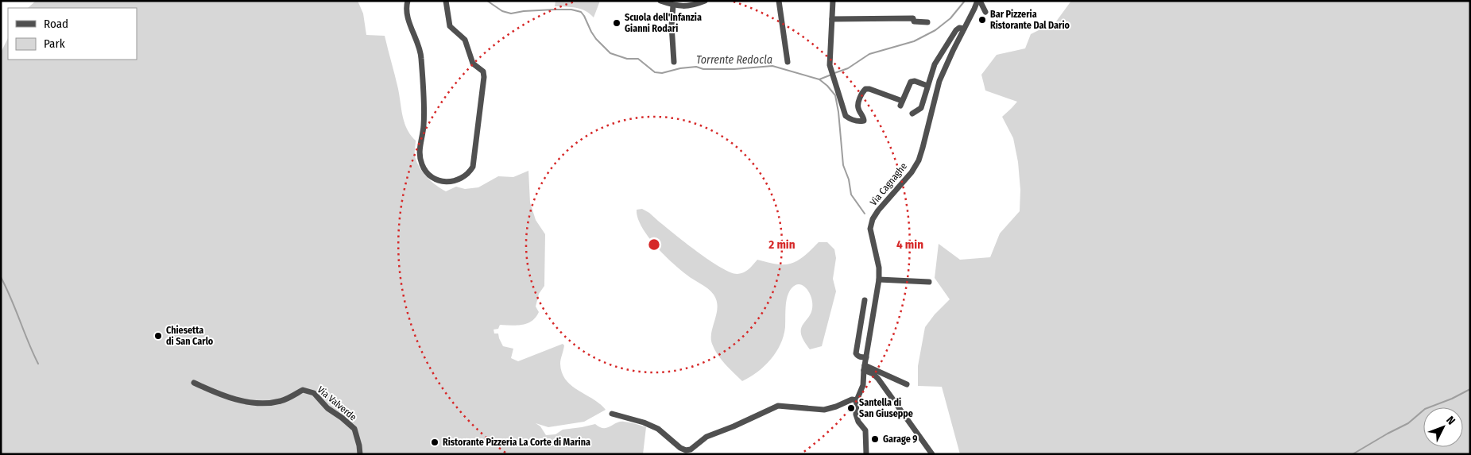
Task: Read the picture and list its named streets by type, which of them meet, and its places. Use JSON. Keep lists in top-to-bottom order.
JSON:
{
  "streets": {
    "street": ["Via Cagnaghe", "Via Valverde"]
  },
  "water": ["Torrente Redocla"],
  "places": [
    "Bar Pizzeria Ristorante Dal Dario",
    "Scuola dell'Infanzia Gianni Rodari",
    "Chiesetta di San Carlo",
    "Santella di San Giuseppe",
    "Garage 9",
    "Ristorante Pizzeria La Corte di Marina"
  ],
  "legend": ["Road", "Park"],
  "north": "top right",
  "rings": ["2 min", "4 min"]
}
